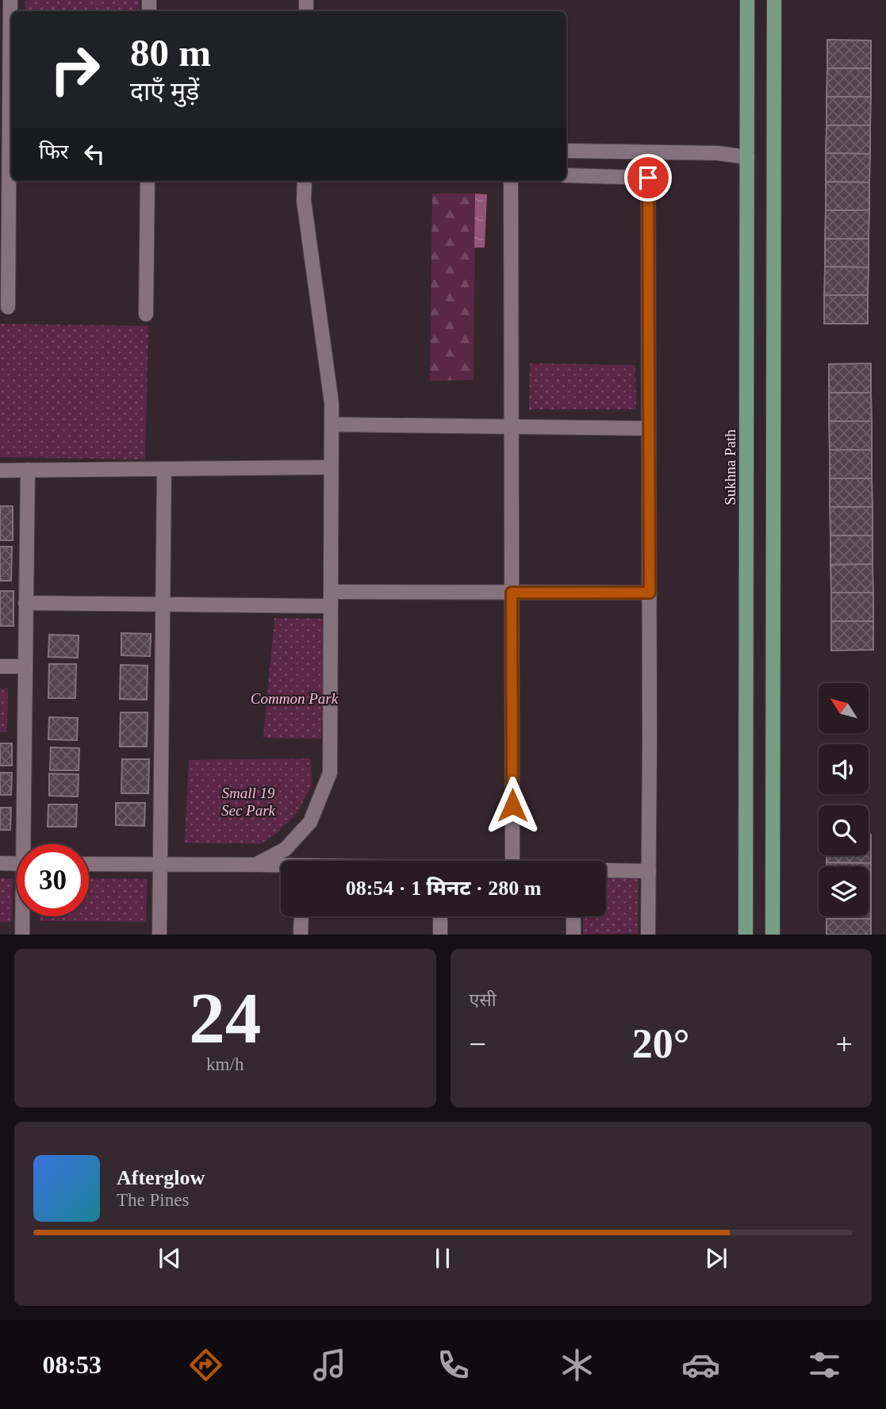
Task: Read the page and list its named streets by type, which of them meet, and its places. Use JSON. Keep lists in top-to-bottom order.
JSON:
{
  "streets": {
    "main road": ["Sukhna Path"]
  },
  "parks": ["Common Park", "Small 19 Sec Park"],
  "north": "top left",
  "page": {
    "turn": ["80 m", "दाएँ मुड़ें"],
    "then": "फिर",
    "limit": "30",
    "trip": "08:54 · 1 मिनट · 280 m",
    "tile": [
      ["24", "km/h"],
      "एसी"
    ],
    "heat": ["−", "20°", "+"],
    "song": ["Afterglow", "The Pines"],
    "tabs": "08:53"
  }
}
